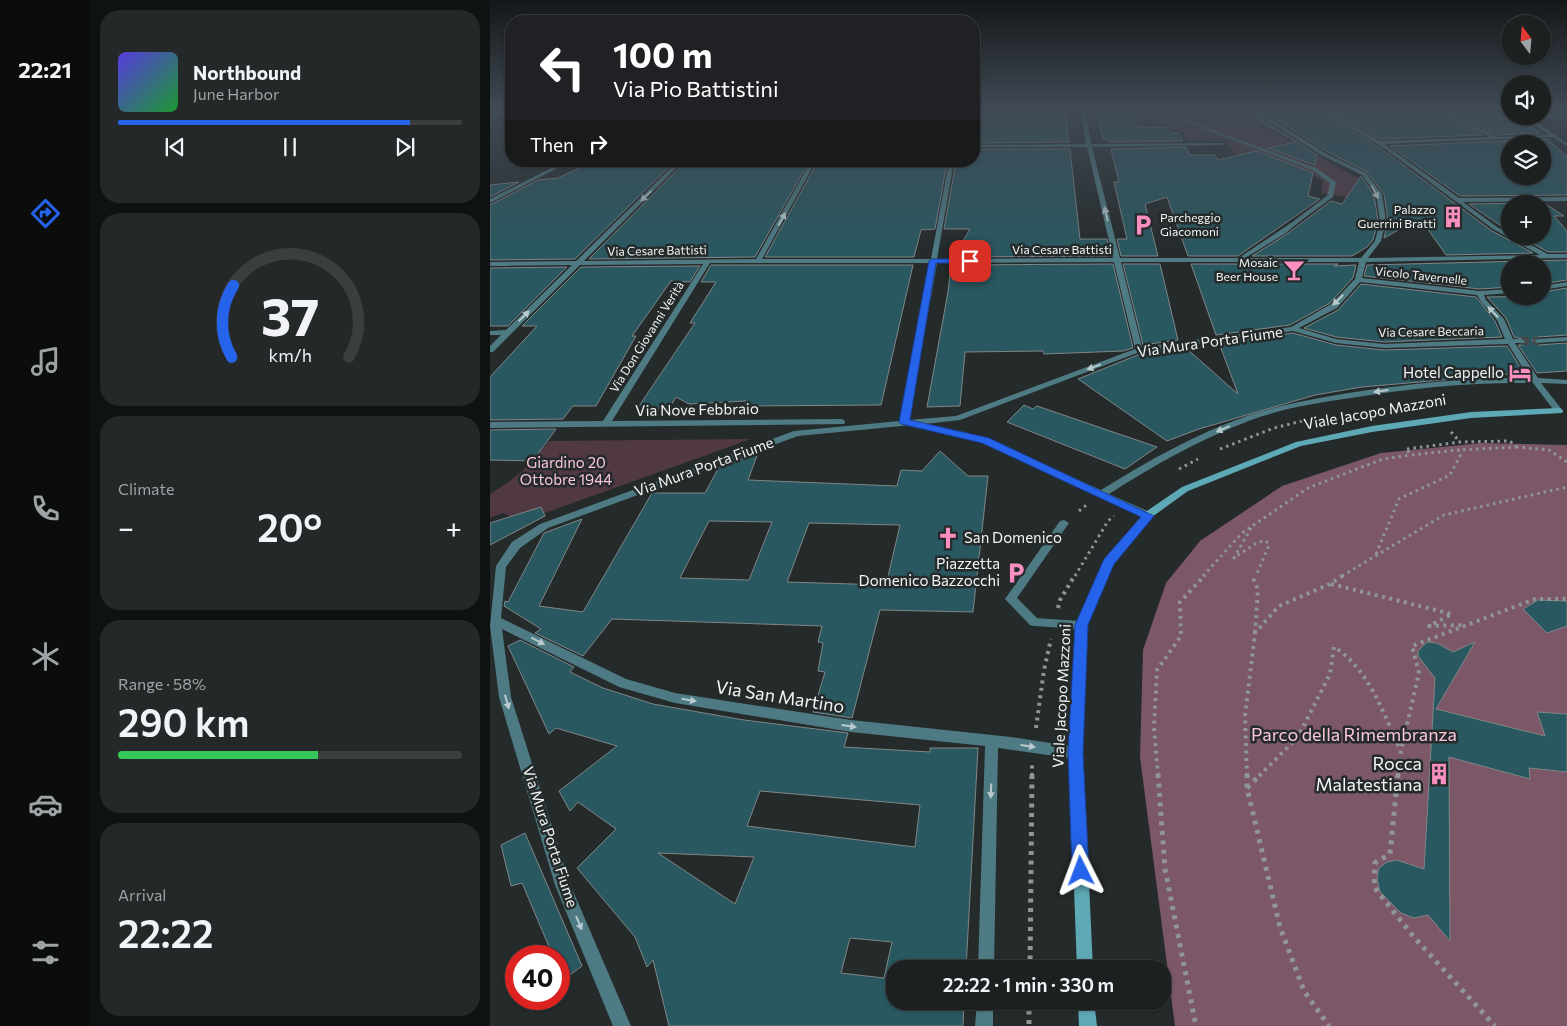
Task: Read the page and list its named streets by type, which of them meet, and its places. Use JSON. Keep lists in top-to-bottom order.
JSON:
{
  "streets": {
    "street": [
      "Via Cesare Battisti",
      "Vicolo Tavernelle",
      "Via Cesare Beccaria",
      "Via Don Giovanni Verità",
      "Via Mura Porta Fiume",
      "Via Nove Febbraio",
      "Viale Jacopo Mazzoni",
      "Via San Martino"
    ]
  },
  "crossings": [
    ["Via Cesare Battisti", "Via Don Giovanni Verità"],
    ["Via Cesare Battisti", "Via Mura Porta Fiume"],
    ["Vicolo Tavernelle", "Via Mura Porta Fiume"],
    ["Via Cesare Beccaria", "Via Mura Porta Fiume"],
    ["Via Don Giovanni Verità", "Via Nove Febbraio"],
    ["Via Mura Porta Fiume", "Via Nove Febbraio"],
    ["Via Mura Porta Fiume", "Via San Martino"],
    ["Viale Jacopo Mazzoni", "Via San Martino"]
  ],
  "one_way": ["Via San Martino"],
  "parks": ["Giardino 20 Ottobre 1944", "Parco della Rimembranza"],
  "places": {
    "building": ["Palazzo Guerrini Bratti", "Rocca Malatestiana"],
    "parking": ["Parcheggio Giacomoni", "Piazzetta Domenico Bazzocchi"],
    "bar": ["Mosaic Beer House"],
    "hotel": ["Hotel Cappello"],
    "church": ["San Domenico"]
  },
  "north": "top",
  "page": {
    "tabs": "22:21",
    "map_buttons": ["+", "−"],
    "turn": ["100 m", "Via Pio Battistini"],
    "song": ["Northbound", "June Harbor"],
    "then": "Then",
    "tile": [
      "Climate",
      ["Range · 58%", "290 km"],
      ["Arrival", "22:22"]
    ],
    "heat": ["−", "20°", "+"],
    "limit": "40",
    "trip": "22:22 · 1 min · 330 m",
    "gauge": ["37", "km/h"]
  }
}
